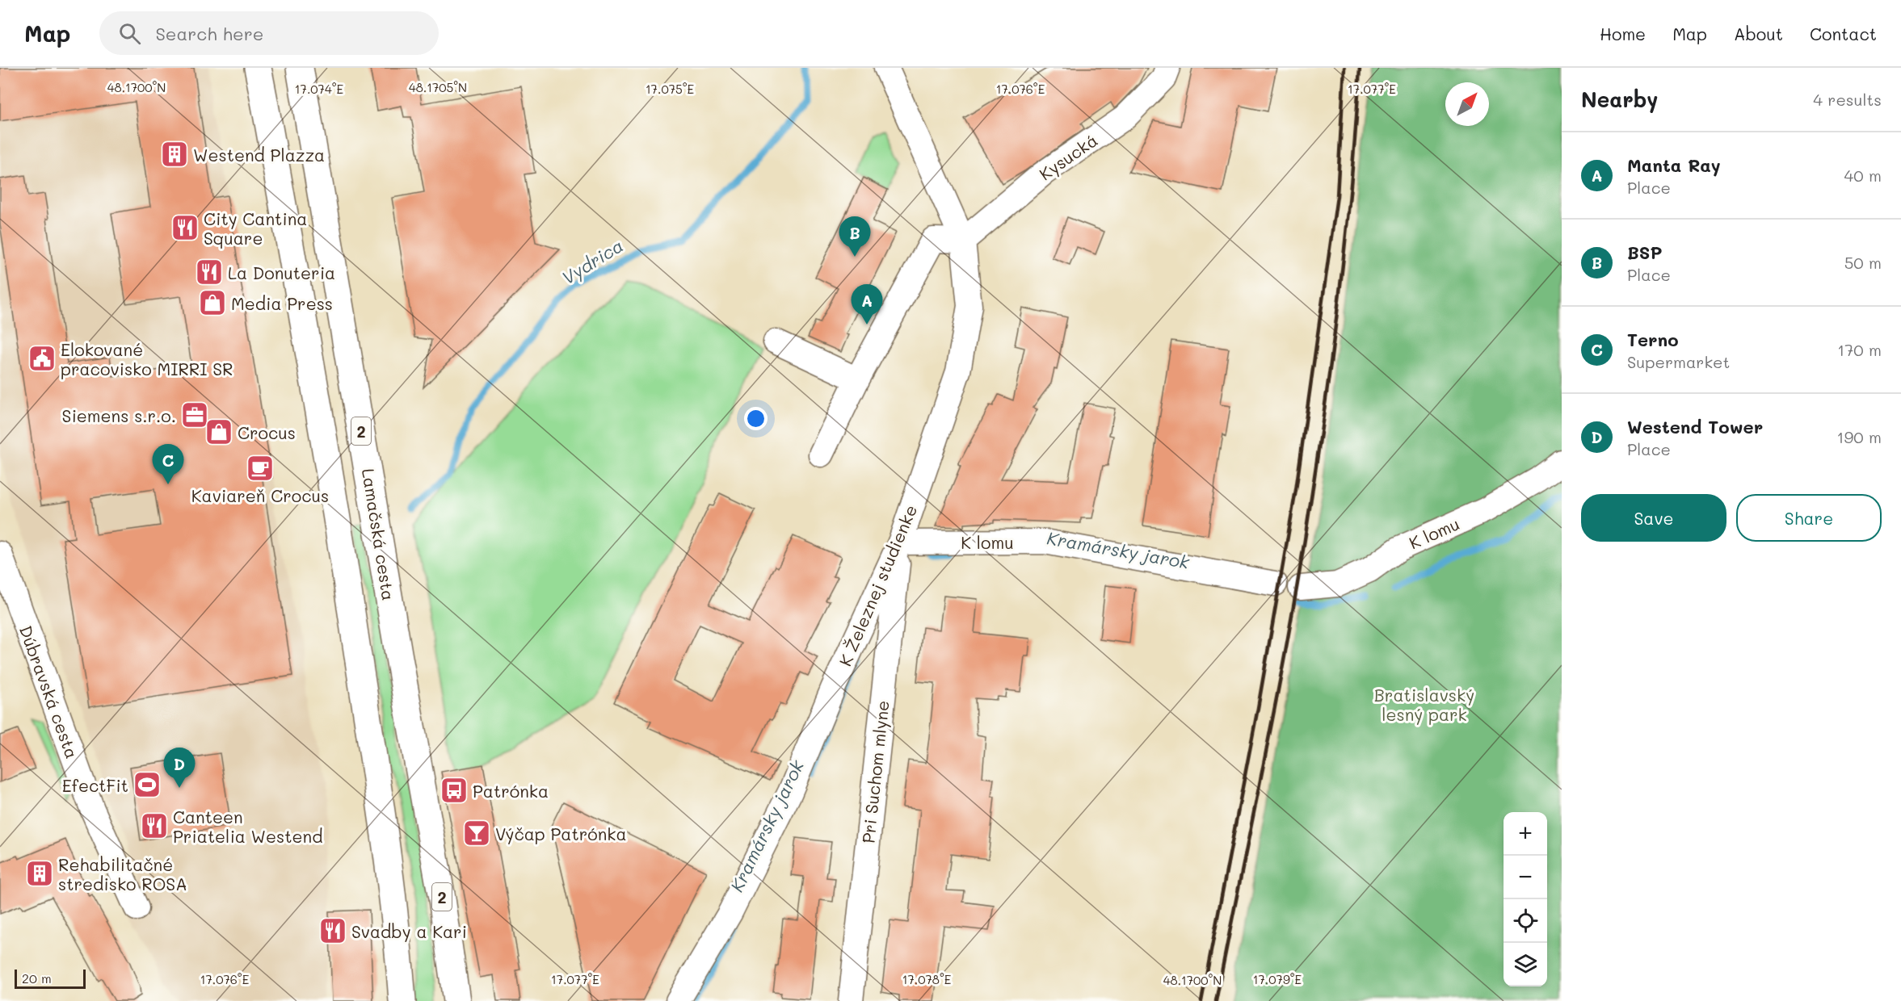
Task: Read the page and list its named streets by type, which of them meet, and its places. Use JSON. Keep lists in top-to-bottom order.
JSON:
{
  "streets": {
    "main road": ["2", "Lamačská cesta"],
    "street": [
      "Kysucká",
      "K lomu",
      "K Železnej studienke",
      "Dúbravská cesta",
      "Pri Suchom mlyne"
    ]
  },
  "crossings": [
    ["Kysucká", "K Železnej studienke"],
    ["K lomu", "K Železnej studienke"],
    ["K lomu", "Pri Suchom mlyne"],
    ["K Železnej studienke", "Pri Suchom mlyne"]
  ],
  "water": ["Vydrica", "Kramársky jarok"],
  "parks": ["Bratislavský lesný park"],
  "places": {
    "building": ["Westend Plazza", "Rehabilitačné stredisko ROSA"],
    "restaurant": [
      "City Cantina Square",
      "La Donuteria",
      "Canteen Priatelia Westend",
      "Svadby a Kari"
    ],
    "shop": ["Media Press", "Crocus"],
    "public building": ["Elokované pracovisko MIRRI SR"],
    "office": ["Siemens s.r.o."],
    "cafe": ["Kaviareň Crocus"],
    "sports": ["EfectFit"],
    "bus stop": ["Patrónka"],
    "bar": ["Výčap Patrónka"]
  },
  "scale_bar": "20 m",
  "north": "top right",
  "page": {
    "header": "Map",
    "search": "Search here",
    "nav": [
      "Home",
      "Map",
      "About",
      "Contact"
    ],
    "heading": ["Nearby", "4 results"],
    "list": [
      {
        "mark": "A",
        "name": "Manta Ray",
        "note": "Place",
        "value": "40 m"
      },
      {
        "mark": "B",
        "name": "BSP",
        "note": "Place",
        "value": "50 m"
      },
      {
        "mark": "C",
        "name": "Terno",
        "note": "Supermarket",
        "value": "170 m"
      },
      {
        "mark": "D",
        "name": "Westend Tower",
        "note": "Place",
        "value": "190 m"
      }
    ],
    "pins": [
      "B",
      "A",
      "C",
      "D"
    ],
    "buttons": ["Save", "Share"],
    "map_buttons": ["+", "−"],
    "scale": "20 m"
  },
  "coordinates": [
    "48.1700°N",
    "48.1705°N",
    "17.074°E",
    "17.075°E",
    "17.077°E",
    "17.076°E",
    "17.078°E",
    "17.079°E"
  ]
}
